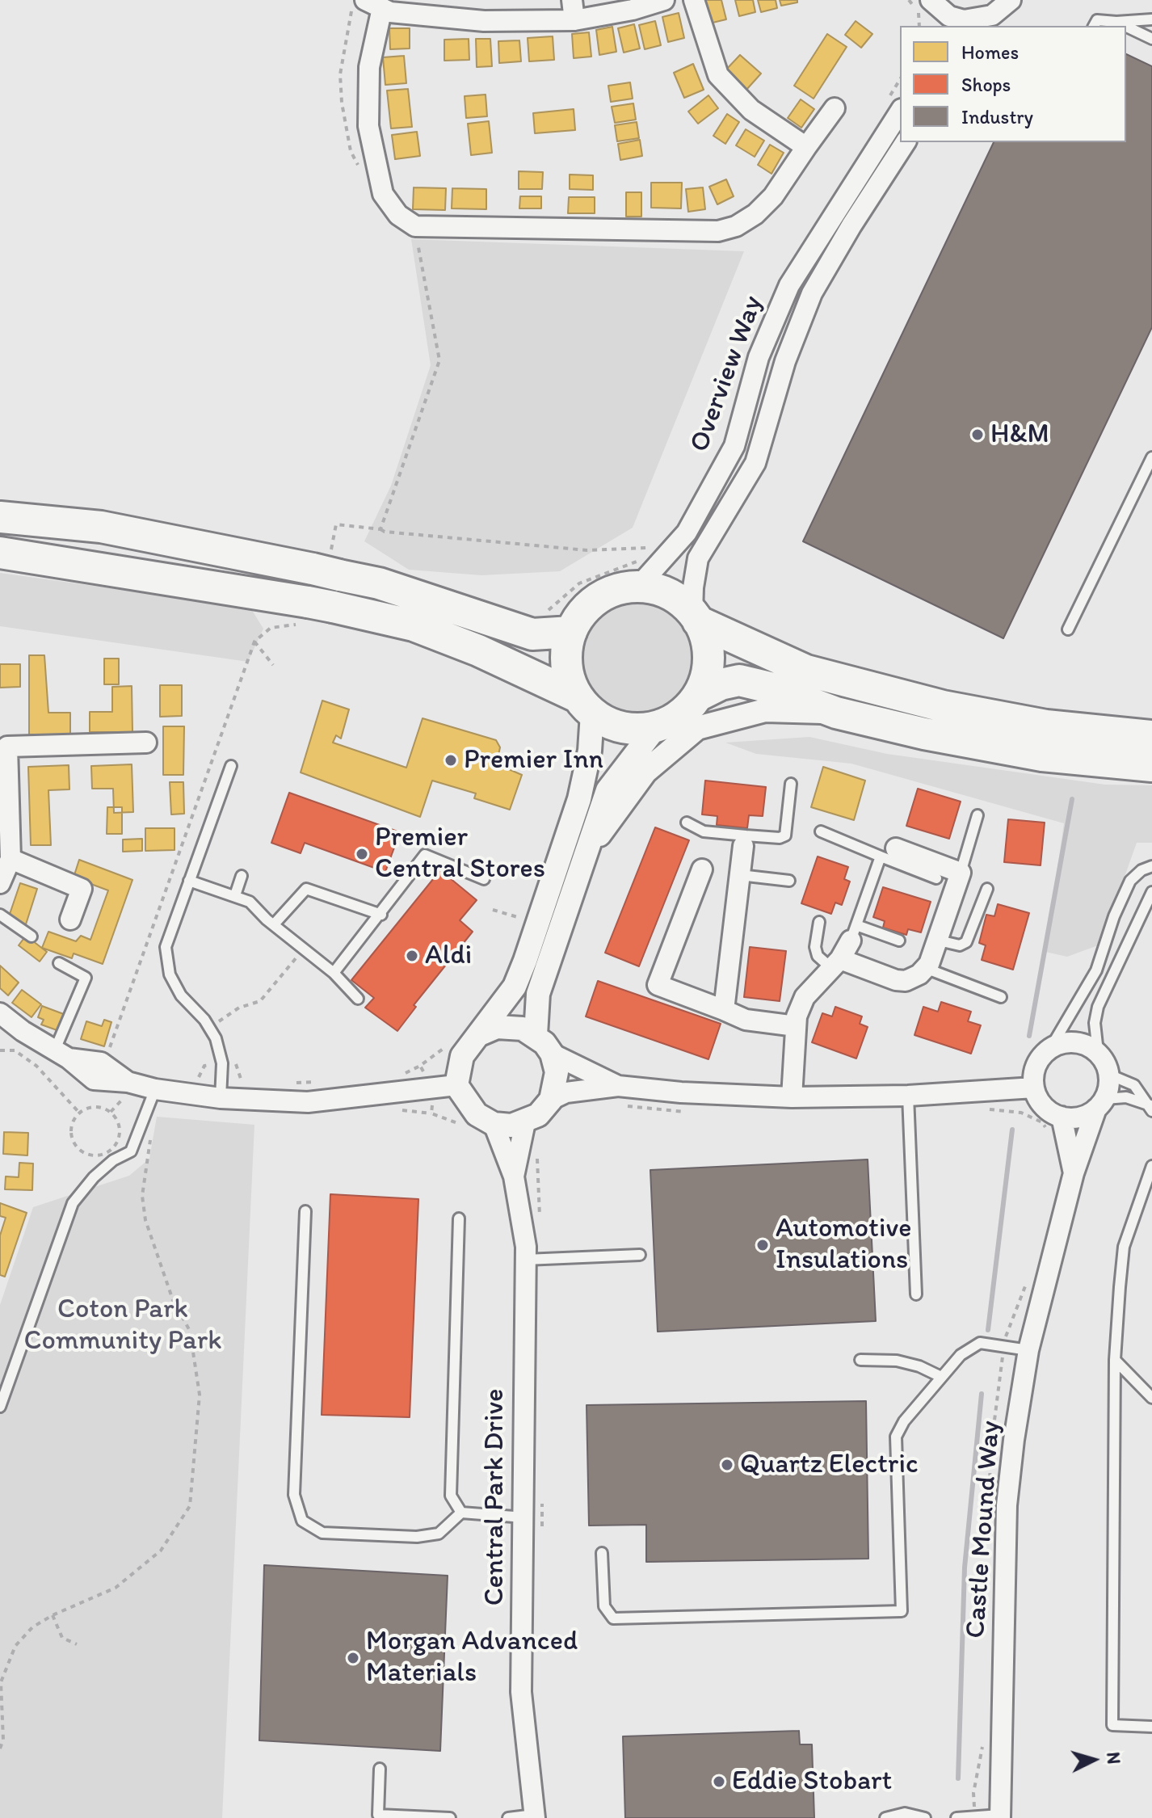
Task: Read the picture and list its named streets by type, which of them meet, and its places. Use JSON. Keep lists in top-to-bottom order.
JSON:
{
  "streets": {
    "street": ["Overview Way", "Central Park Drive", "Castle Mound Way"]
  },
  "parks": ["Coton Park Community Park"],
  "places": [
    "H&M",
    "Premier Inn",
    "Premier Central Stores",
    "Aldi",
    "Automotive Insulations",
    "Quartz Electric",
    "Morgan Advanced Materials",
    "Eddie Stobart"
  ],
  "legend": ["Homes", "Shops", "Industry"],
  "north": "right"
}
